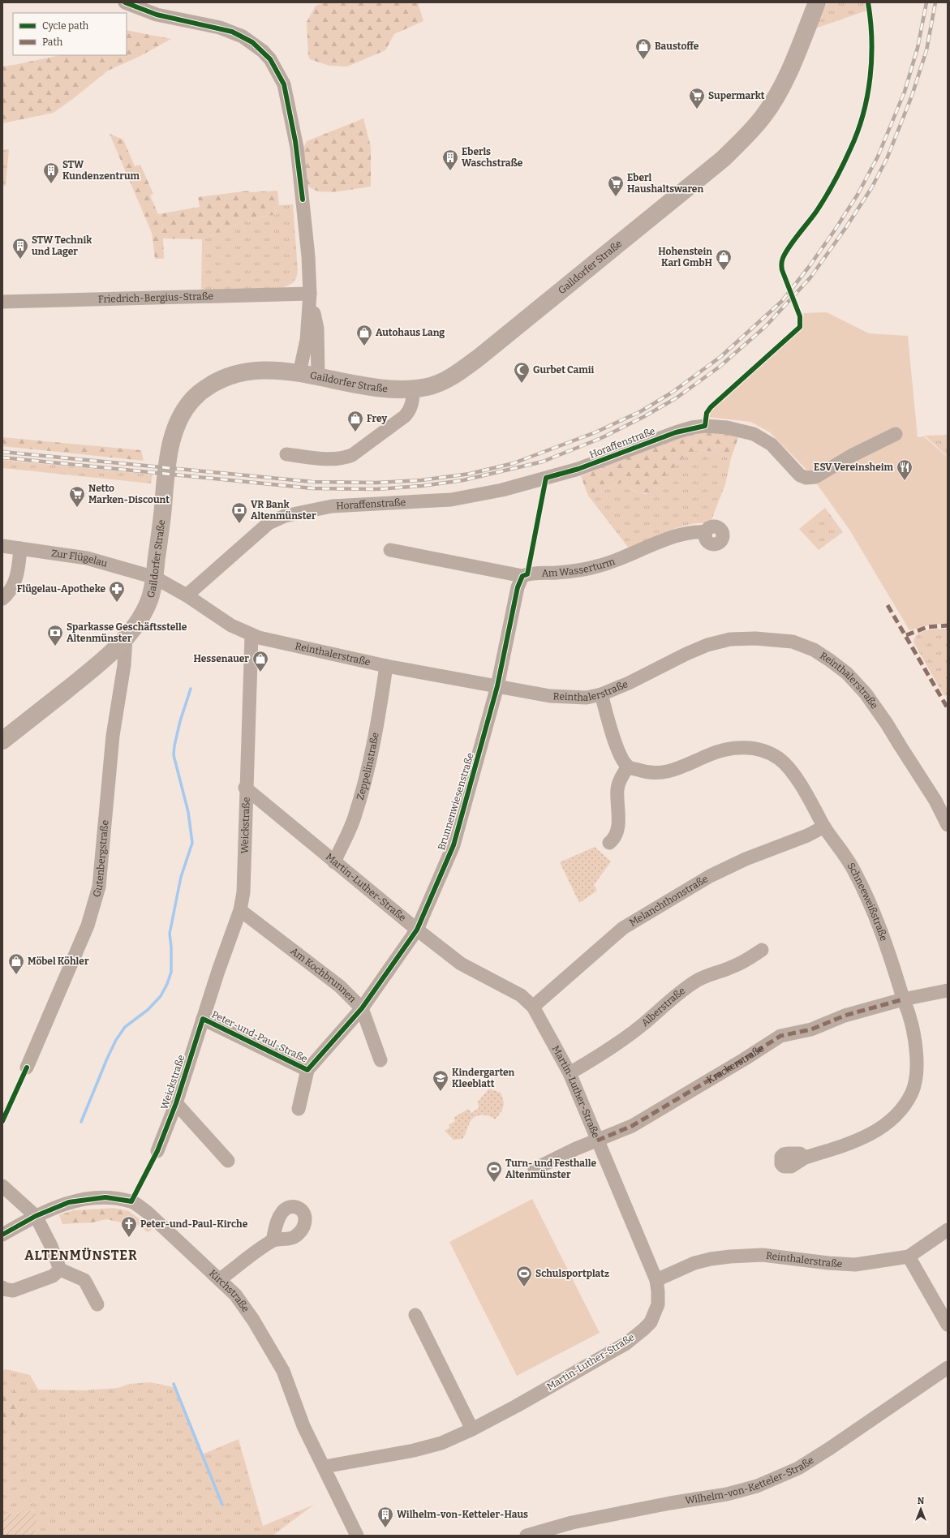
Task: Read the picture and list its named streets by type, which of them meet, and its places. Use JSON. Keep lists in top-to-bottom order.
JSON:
{
  "streets": {
    "main road": ["Gaildorfer Straße"],
    "street": [
      "Friedrich-Bergius-Straße",
      "Horaffenstraße",
      "Zur Flügelau",
      "Am Wasserturm",
      "Reinthalerstraße",
      "Zeppelinstraße",
      "Brunnenwiesenstraße",
      "Weickstraße",
      "Gutenbergstraße",
      "Martin-Luther-Straße",
      "Melanchthonstraße",
      "Schneeweißstraße",
      "Am Kochbrunnen",
      "Alberstraße",
      "Peter-und-Paul-Straße",
      "Krackerstraße",
      "Kirchstraße",
      "Wilhelm-von-Ketteler-Straße"
    ]
  },
  "crossings": [
    ["Gaildorfer Straße", "Zur Flügelau"],
    ["Gaildorfer Straße", "Reinthalerstraße"],
    ["Gaildorfer Straße", "Gutenbergstraße"],
    ["Horaffenstraße", "Reinthalerstraße"],
    ["Zur Flügelau", "Reinthalerstraße"],
    ["Am Wasserturm", "Brunnenwiesenstraße"],
    ["Reinthalerstraße", "Zeppelinstraße"],
    ["Reinthalerstraße", "Brunnenwiesenstraße"],
    ["Reinthalerstraße", "Weickstraße"],
    ["Reinthalerstraße", "Martin-Luther-Straße"],
    ["Zeppelinstraße", "Martin-Luther-Straße"],
    ["Brunnenwiesenstraße", "Martin-Luther-Straße"],
    ["Brunnenwiesenstraße", "Am Kochbrunnen"],
    ["Brunnenwiesenstraße", "Peter-und-Paul-Straße"],
    ["Weickstraße", "Martin-Luther-Straße"],
    ["Weickstraße", "Am Kochbrunnen"],
    ["Weickstraße", "Peter-und-Paul-Straße"],
    ["Martin-Luther-Straße", "Melanchthonstraße"],
    ["Martin-Luther-Straße", "Alberstraße"],
    ["Martin-Luther-Straße", "Krackerstraße"],
    ["Martin-Luther-Straße", "Kirchstraße"],
    ["Melanchthonstraße", "Schneeweißstraße"],
    ["Schneeweißstraße", "Krackerstraße"]
  ],
  "districts": ["ALTENMÜNSTER"],
  "places": {
    "shop": [
      "Baustoffe",
      "Hohenstein Karl GmbH",
      "Autohaus Lang",
      "Frey",
      "Hessenauer",
      "Möbel Köhler"
    ],
    "supermarket": ["Supermarkt", "Eberl Haushaltswaren", "Netto Marken-Discount"],
    "building": [
      "Eberls Waschstraße",
      "STW Kundenzentrum",
      "STW Technik und Lager",
      "Wilhelm-von-Ketteler-Haus"
    ],
    "mosque": ["Gurbet Camii"],
    "restaurant": ["ESV Vereinsheim"],
    "bank": ["VR Bank Altenmünster", "Sparkasse Geschäftsstelle Altenmünster"],
    "pharmacy": ["Flügelau-Apotheke"],
    "school or university": ["Kindergarten Kleeblatt"],
    "sports": ["Turn- und Festhalle Altenmünster", "Schulsportplatz"],
    "church": ["Peter-und-Paul-Kirche"]
  },
  "legend": ["Cycle path", "Path"],
  "north": "top"
}
